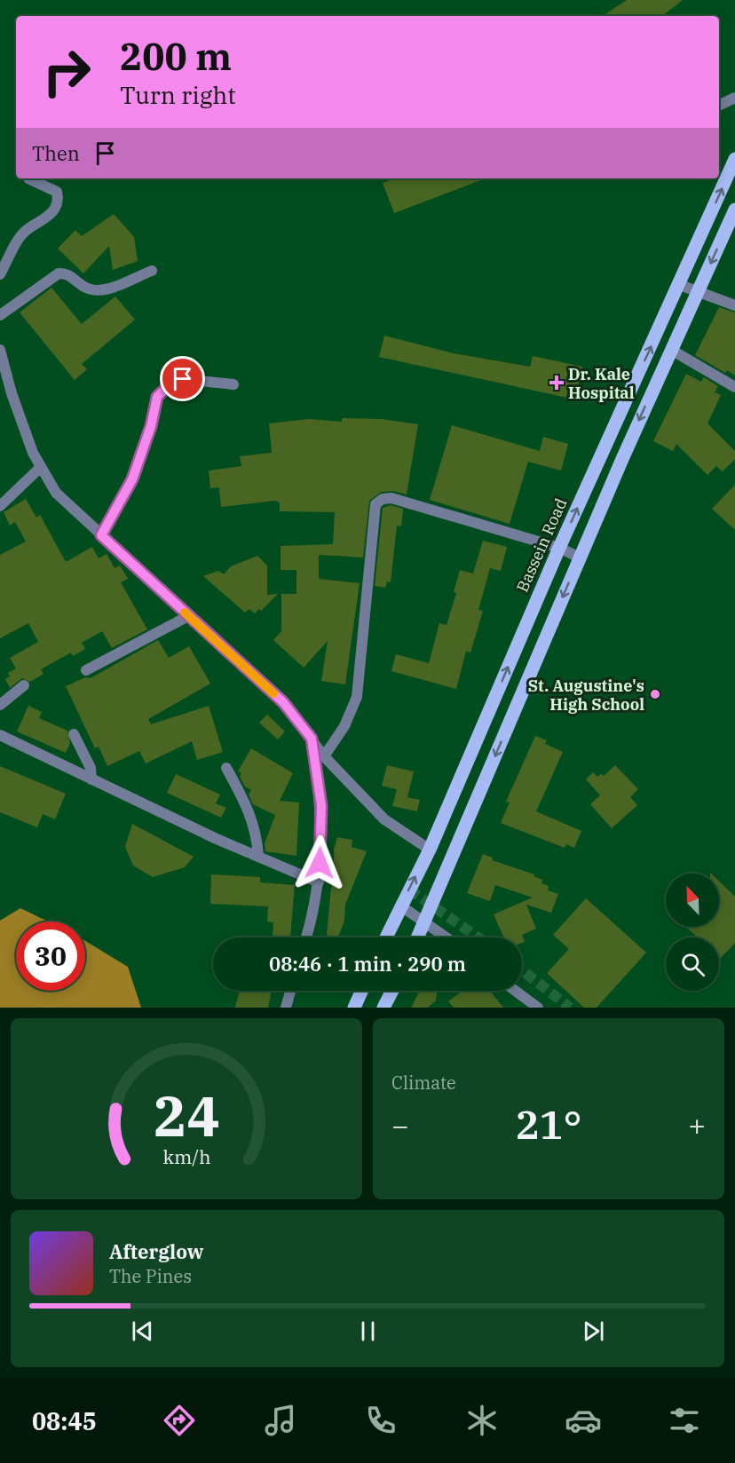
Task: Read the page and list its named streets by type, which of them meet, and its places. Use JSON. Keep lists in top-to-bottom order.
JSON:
{
  "streets": {
    "main road": ["Bassein Road"]
  },
  "places": {
    "health": ["Dr. Kale Hospital"],
    "other": ["St. Augustine's High School"]
  },
  "north": "top left",
  "page": {
    "turn": ["200 m", "Turn right"],
    "then": "Then",
    "limit": "30",
    "trip": "08:46 · 1 min · 290 m",
    "tile": "Climate",
    "heat": ["−", "21°", "+"],
    "song": ["Afterglow", "The Pines"],
    "tabs": "08:45",
    "gauge": ["24", "km/h"]
  }
}
